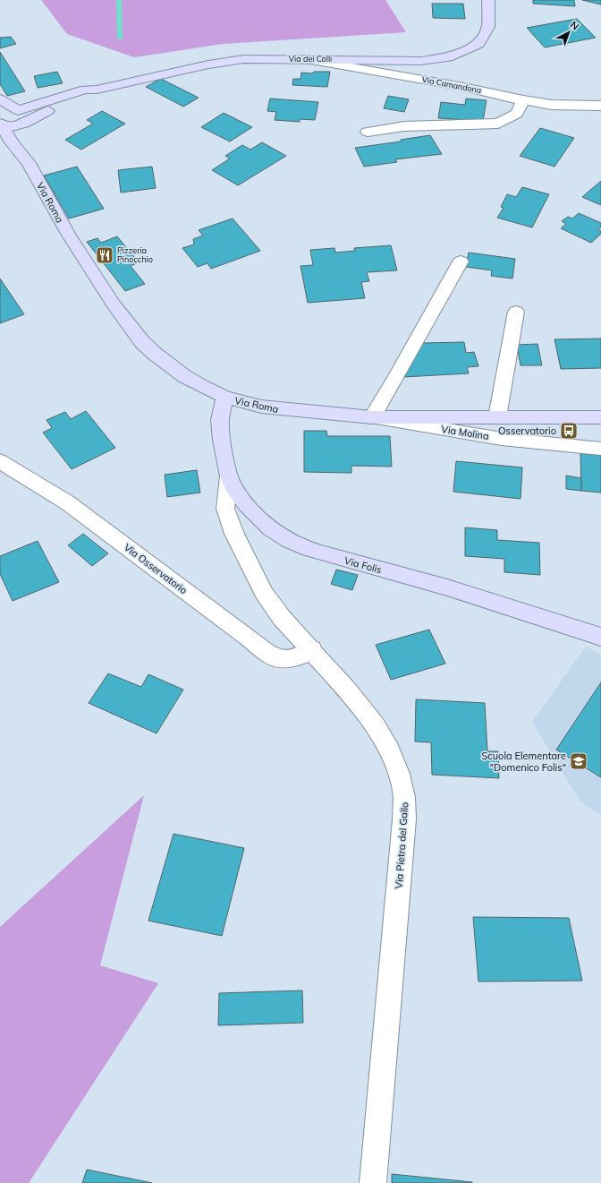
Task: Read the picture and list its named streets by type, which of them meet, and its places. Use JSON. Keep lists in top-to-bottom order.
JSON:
{
  "streets": {
    "street": [
      "Via dei Colli",
      "Via Camandona",
      "Via Roma",
      "Via Molina",
      "Via Folis",
      "Via Osservatorio",
      "Via Pietra del Gallo"
    ]
  },
  "crossings": [
    ["Via dei Colli", "Via Camandona"],
    ["Via dei Colli", "Via Roma"],
    ["Via Roma", "Via Molina"],
    ["Via Roma", "Via Folis"],
    ["Via Folis", "Via Pietra del Gallo"],
    ["Via Osservatorio", "Via Pietra del Gallo"]
  ],
  "places": {
    "restaurant": ["Pizzeria Pinocchio"],
    "bus stop": ["Osservatorio"],
    "school or university": ["Scuola Elementare \"Domenico Folis\""]
  },
  "north": "top right"
}
